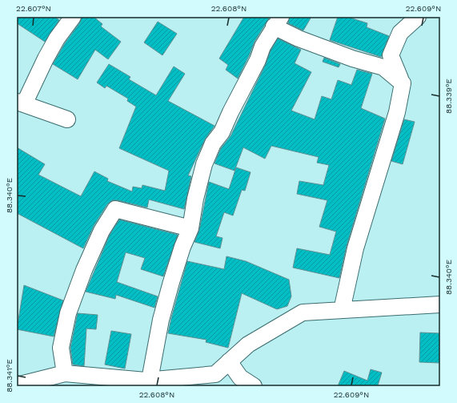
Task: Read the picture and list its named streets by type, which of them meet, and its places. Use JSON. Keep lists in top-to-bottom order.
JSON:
{
  "coordinates": [
    "22.607°N",
    "22.608°N",
    "22.609°N",
    "88.339°E",
    "88.340°E",
    "88.341°E"
  ]
}
